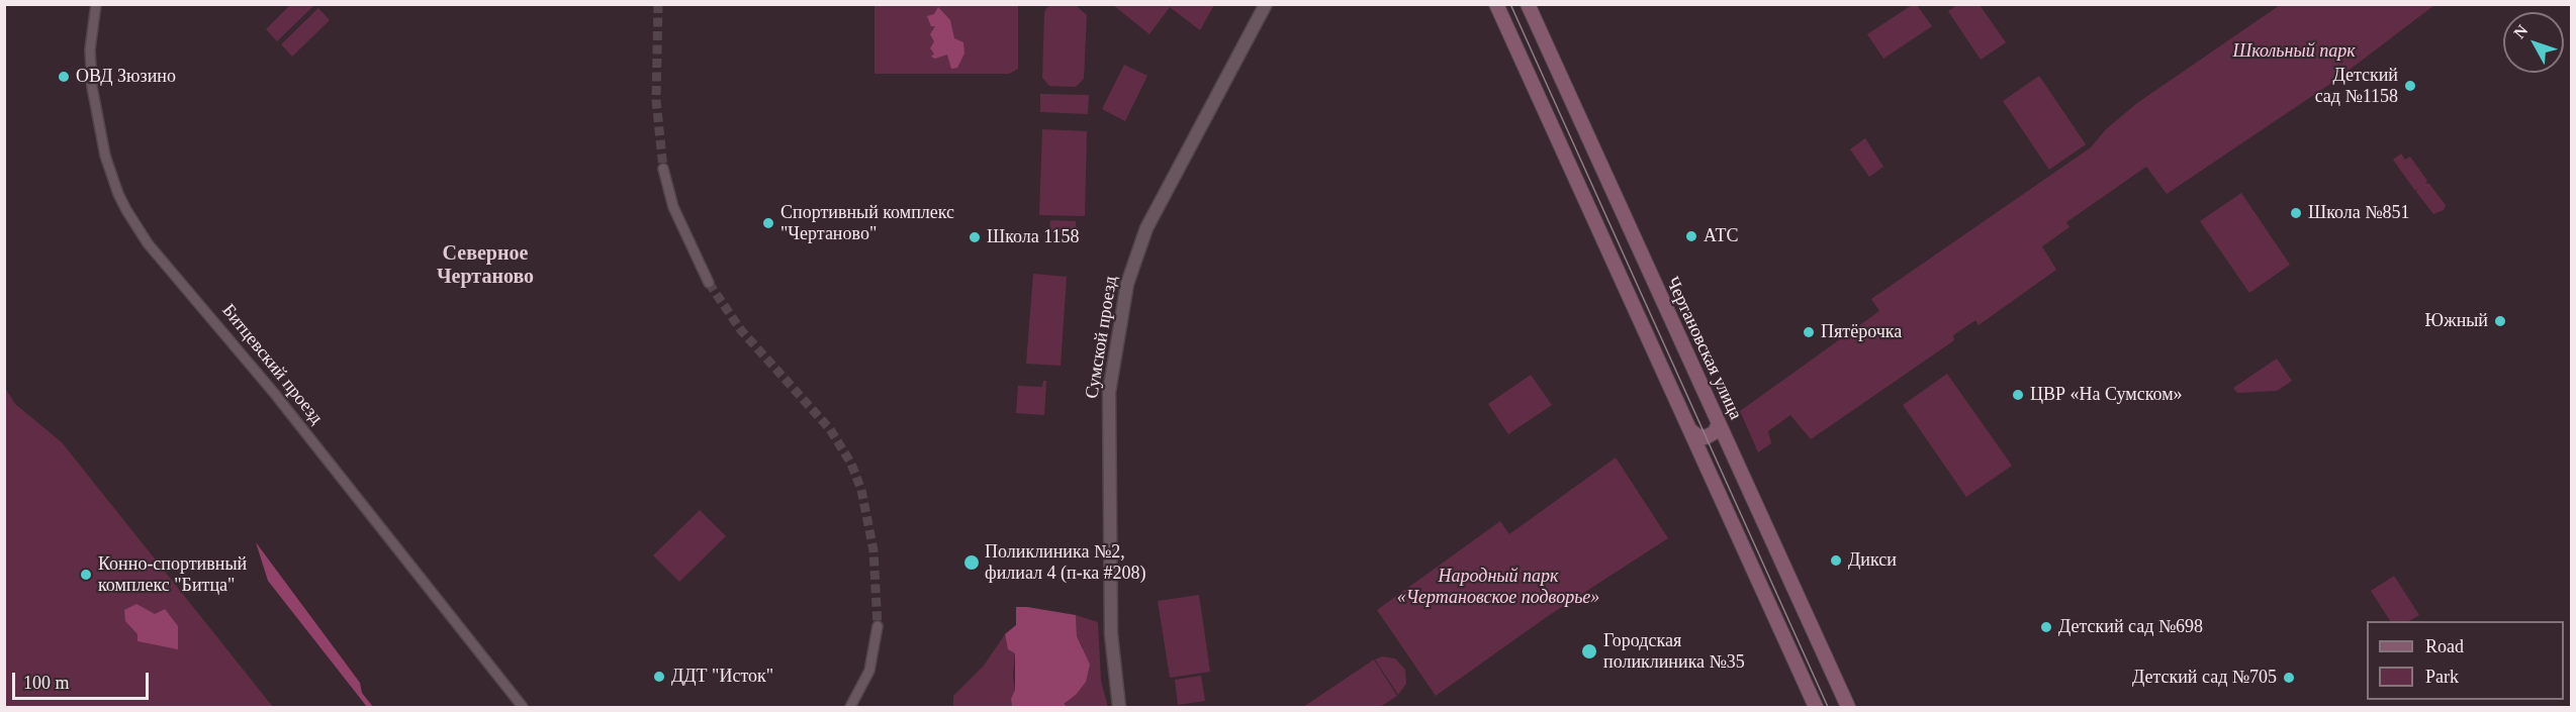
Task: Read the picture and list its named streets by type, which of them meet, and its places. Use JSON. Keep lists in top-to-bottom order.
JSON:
{
  "streets": {
    "main road": ["Чертановская улица"],
    "street": ["Сумской проезд", "Битцевский проезд"]
  },
  "districts": ["Северное Чертаново"],
  "parks": ["Школьный парк", "Народный парк «Чертановское подворье»"],
  "places": [
    "ОВД Зюзино",
    "Детский сад №1158",
    "Школа №851",
    "Спортивный комплекс \"Чертаново\"",
    "АТС",
    "Школа 1158",
    "Южный",
    "Пятёрочка",
    "ЦВР «На Сумском»",
    "Дикси",
    "Поликлиника №2, филиал 4 (п-ка #208)",
    "Конно-спортивный комплекс \"Битца\"",
    "Детский сад №698",
    "Городская поликлиника №35",
    "ДДТ \"Исток\"",
    "Детский сад №705"
  ],
  "legend": ["Road", "Park"],
  "scale_bar": "100 m",
  "north": "top left"
}
